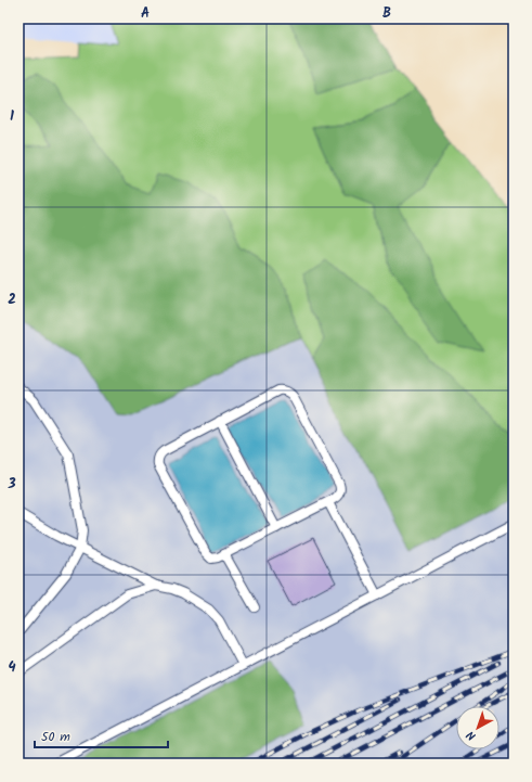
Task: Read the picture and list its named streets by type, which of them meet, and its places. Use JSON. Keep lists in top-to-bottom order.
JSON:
{
  "scale_bar": "50 m",
  "north": "bottom left",
  "grid": {
    "columns": ["A", "B"],
    "rows": [
      "1",
      "2",
      "3",
      "4"
    ]
  }
}
